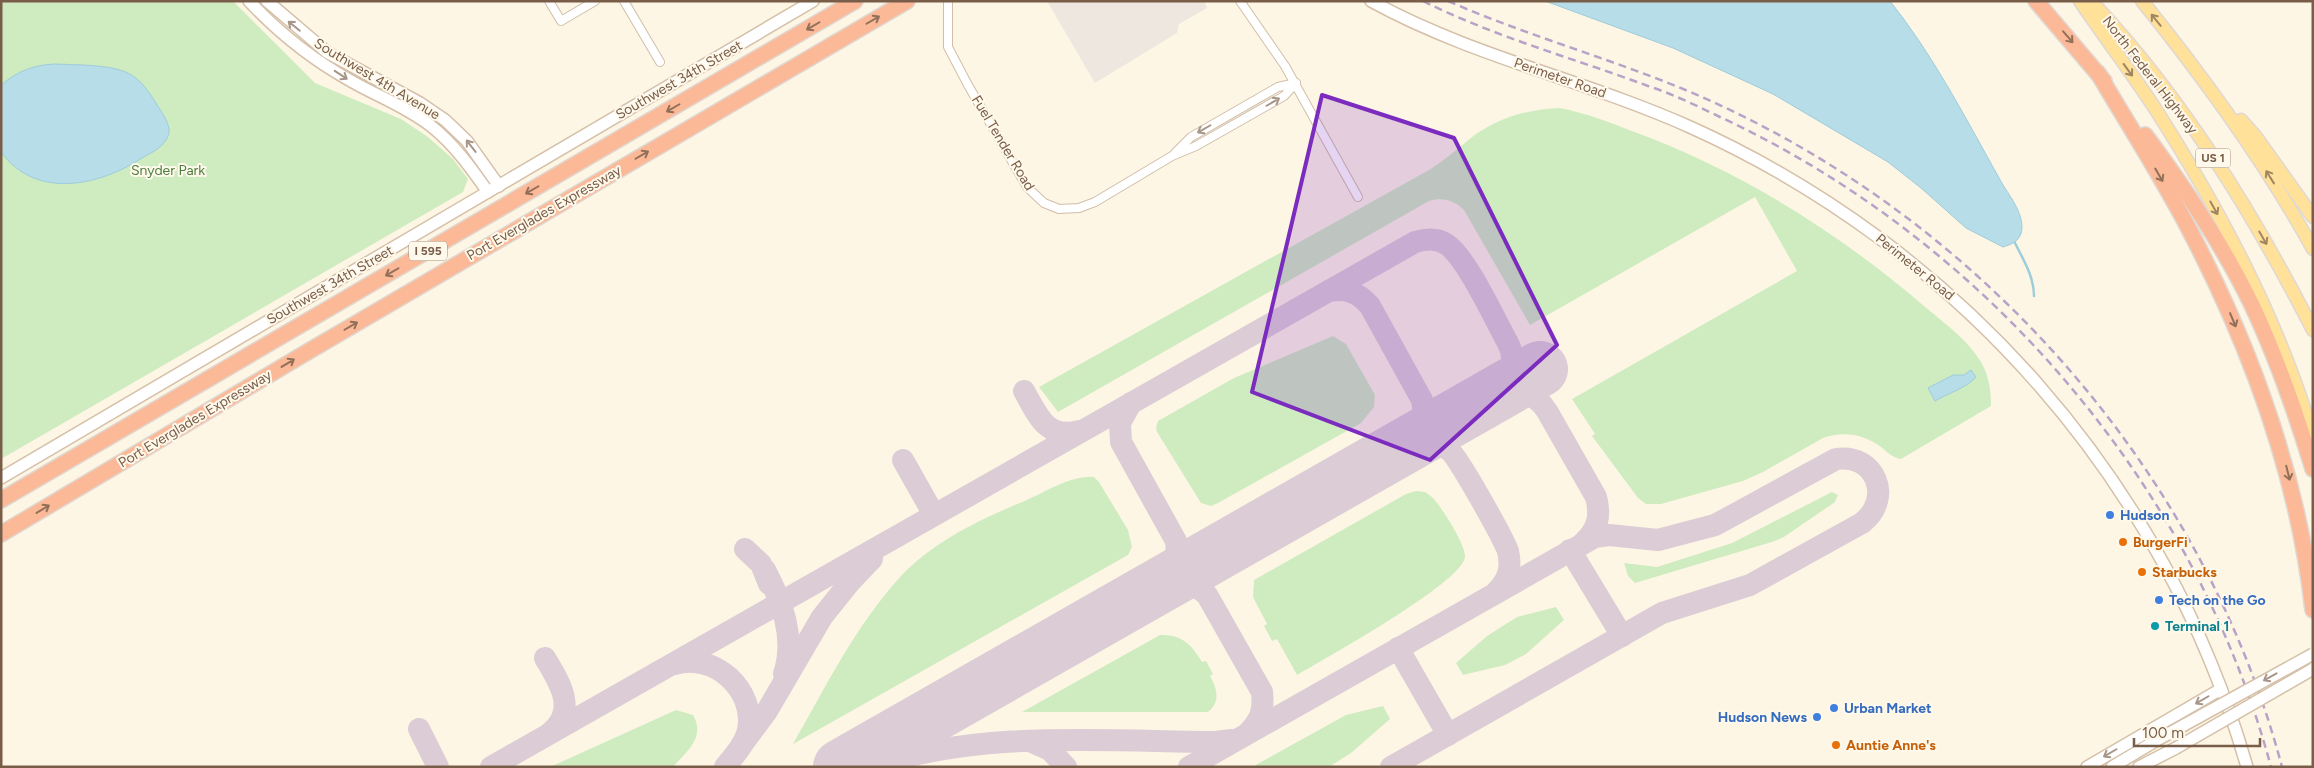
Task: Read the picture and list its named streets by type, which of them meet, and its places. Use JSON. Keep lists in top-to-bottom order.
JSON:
{
  "streets": {
    "highway": ["Port Everglades Expressway", "I 595"],
    "main road": ["North Federal Highway", "US 1"],
    "street": [
      "Perimeter Road",
      "Southwest 4th Avenue",
      "Southwest 34th Street",
      "Fuel Tender Road"
    ]
  },
  "crossings": [
    ["Southwest 4th Avenue", "Southwest 34th Street"]
  ],
  "parks": ["Snyder Park"],
  "places": [
    "Hudson",
    "BurgerFi",
    "Starbucks",
    "Tech on the Go",
    "Terminal 1",
    "Urban Market",
    "Hudson News",
    "Auntie Anne's"
  ],
  "scale_bar": "100 m"
}
